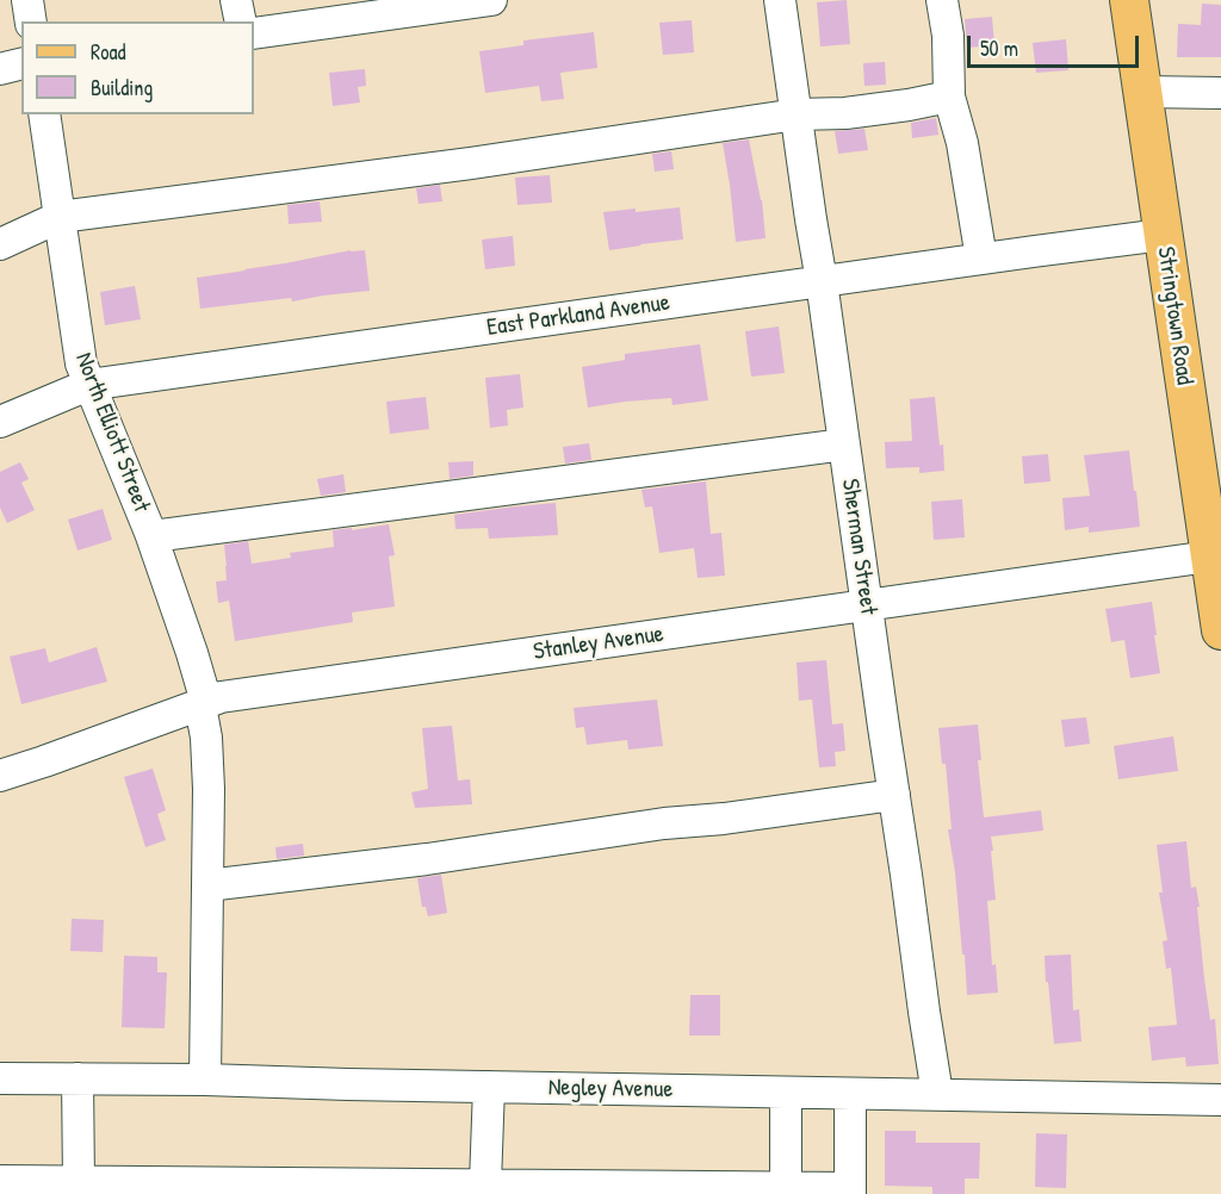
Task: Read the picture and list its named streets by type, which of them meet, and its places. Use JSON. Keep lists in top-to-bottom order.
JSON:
{
  "streets": {
    "main road": ["Stringtown Road"],
    "street": [
      "East Parkland Avenue",
      "North Elliott Street",
      "Sherman Street",
      "Stanley Avenue",
      "Negley Avenue"
    ]
  },
  "crossings": [
    ["East Parkland Avenue", "Stringtown Road"],
    ["East Parkland Avenue", "North Elliott Street"],
    ["East Parkland Avenue", "Sherman Street"],
    ["Stringtown Road", "Stanley Avenue"],
    ["North Elliott Street", "Stanley Avenue"],
    ["North Elliott Street", "Negley Avenue"],
    ["Sherman Street", "Stanley Avenue"],
    ["Sherman Street", "Negley Avenue"]
  ],
  "legend": ["Road", "Building"],
  "scale_bar": "50 m"
}
